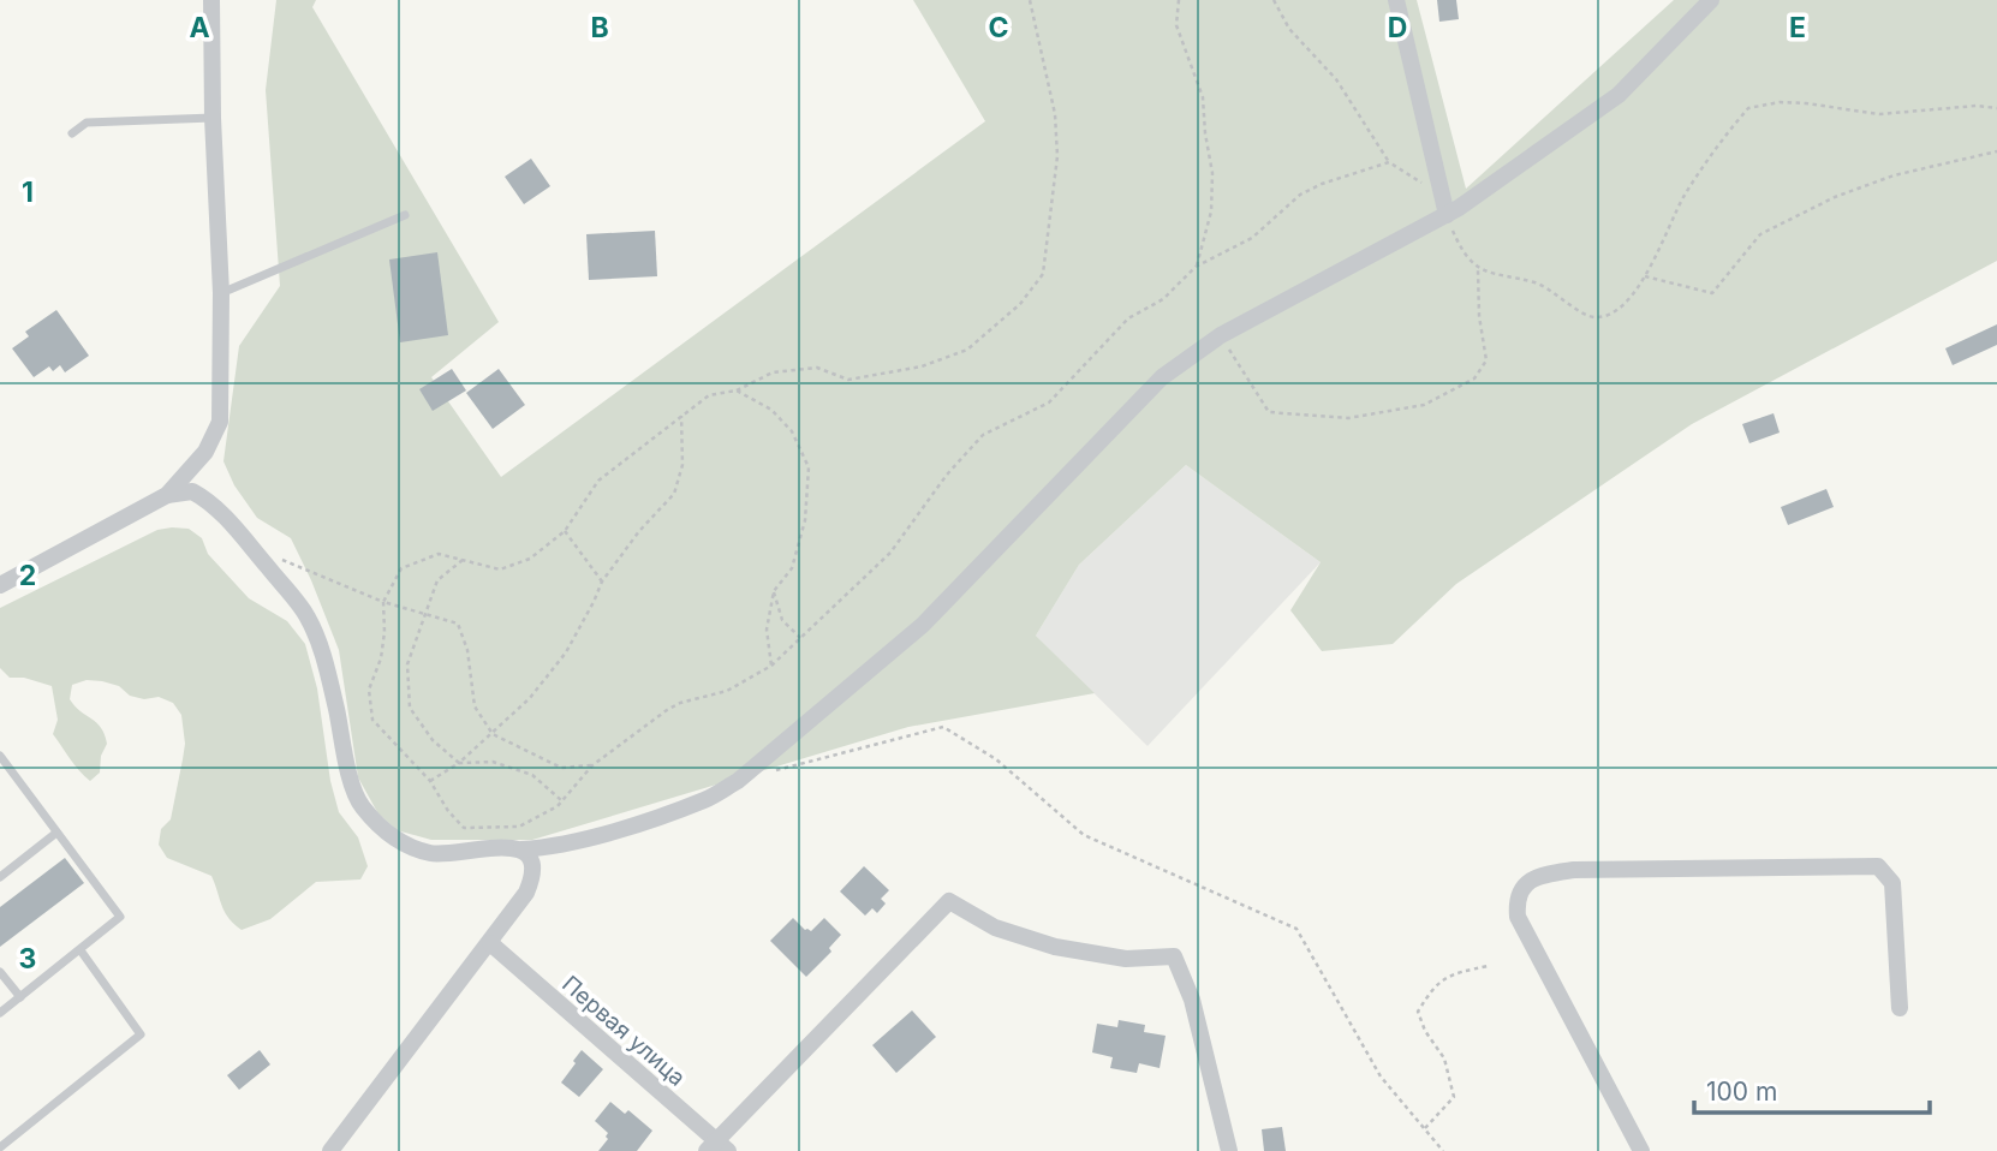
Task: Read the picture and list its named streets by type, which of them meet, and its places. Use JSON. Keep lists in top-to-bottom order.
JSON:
{
  "streets": {
    "street": ["Первая улица"]
  },
  "scale_bar": "100 m",
  "grid": {
    "columns": [
      "A",
      "B",
      "C",
      "D",
      "E"
    ],
    "rows": ["1", "2", "3"]
  }
}
